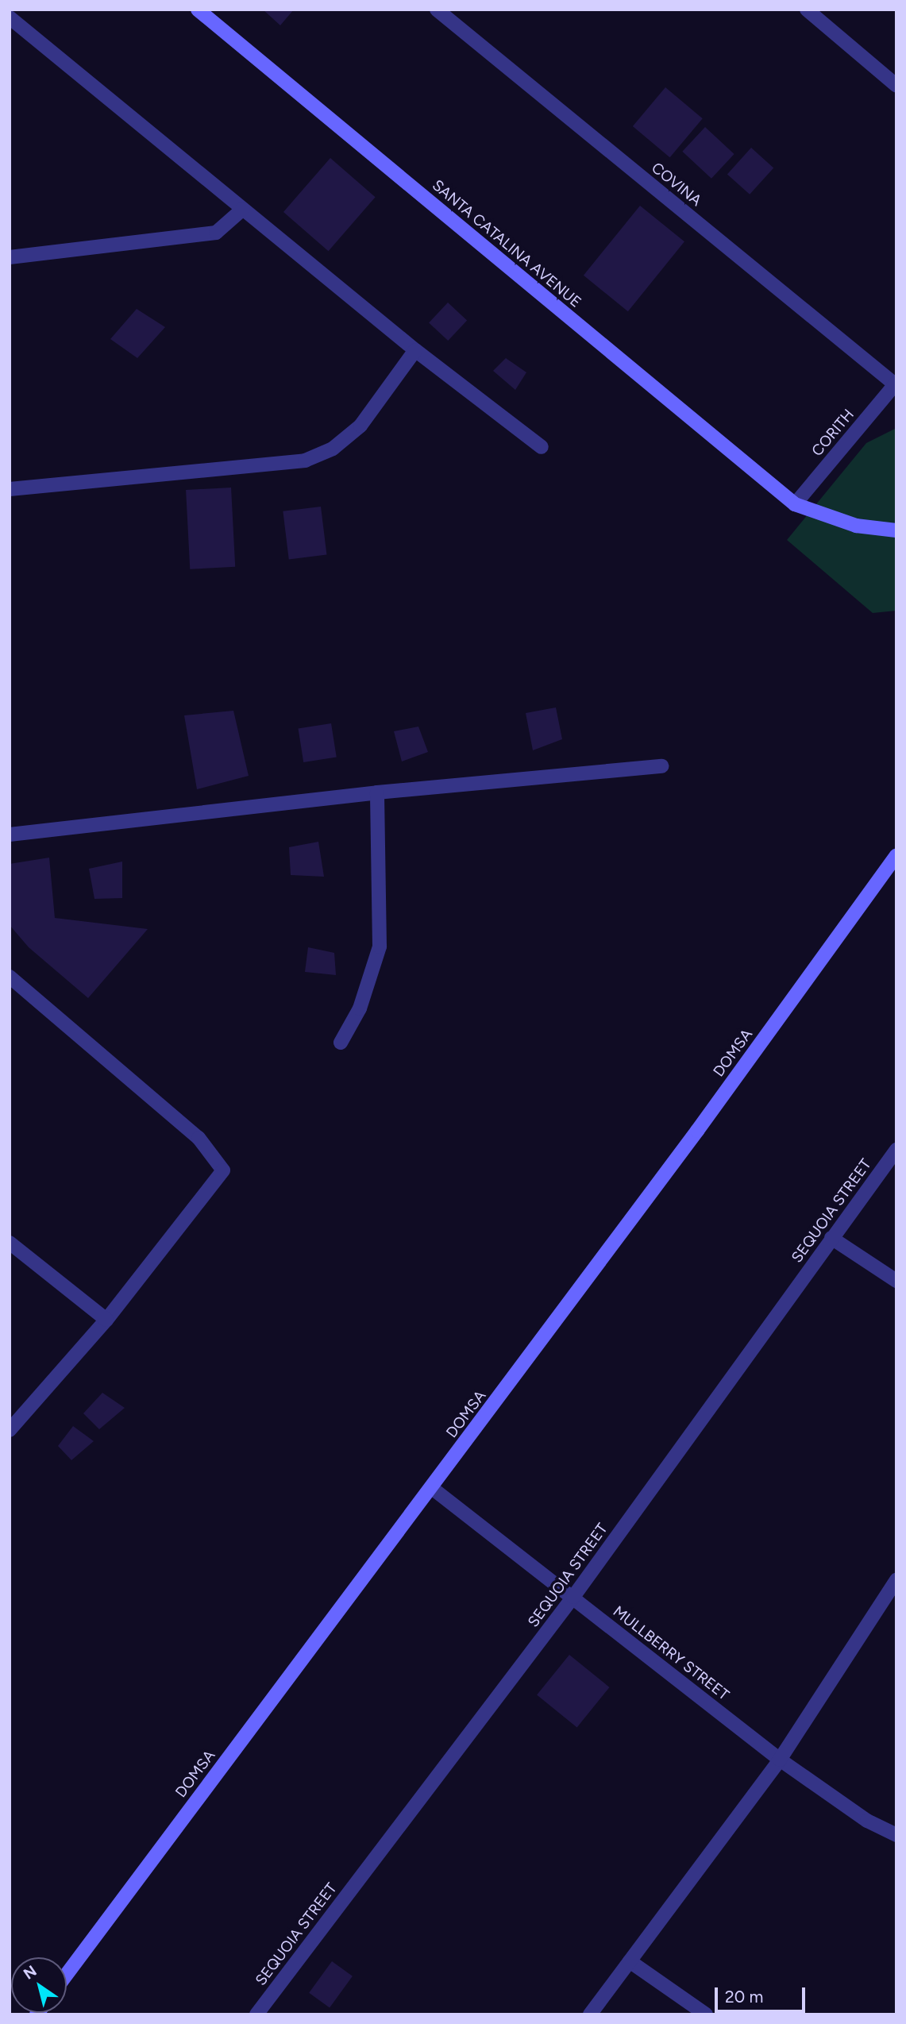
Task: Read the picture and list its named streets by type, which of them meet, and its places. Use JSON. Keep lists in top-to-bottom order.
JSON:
{
  "streets": {
    "main road": ["SANTA CATALINA AVENUE", "DOMSA"],
    "street": [
      "COVINA",
      "CORITH",
      "SEQUOIA STREET",
      "MULLBERRY STREET"
    ]
  },
  "crossings": [
    ["COVINA", "CORITH"],
    ["SANTA CATALINA AVENUE", "CORITH"],
    ["DOMSA", "MULLBERRY STREET"],
    ["SEQUOIA STREET", "MULLBERRY STREET"]
  ],
  "scale_bar": "20 m",
  "north": "top left"
}
